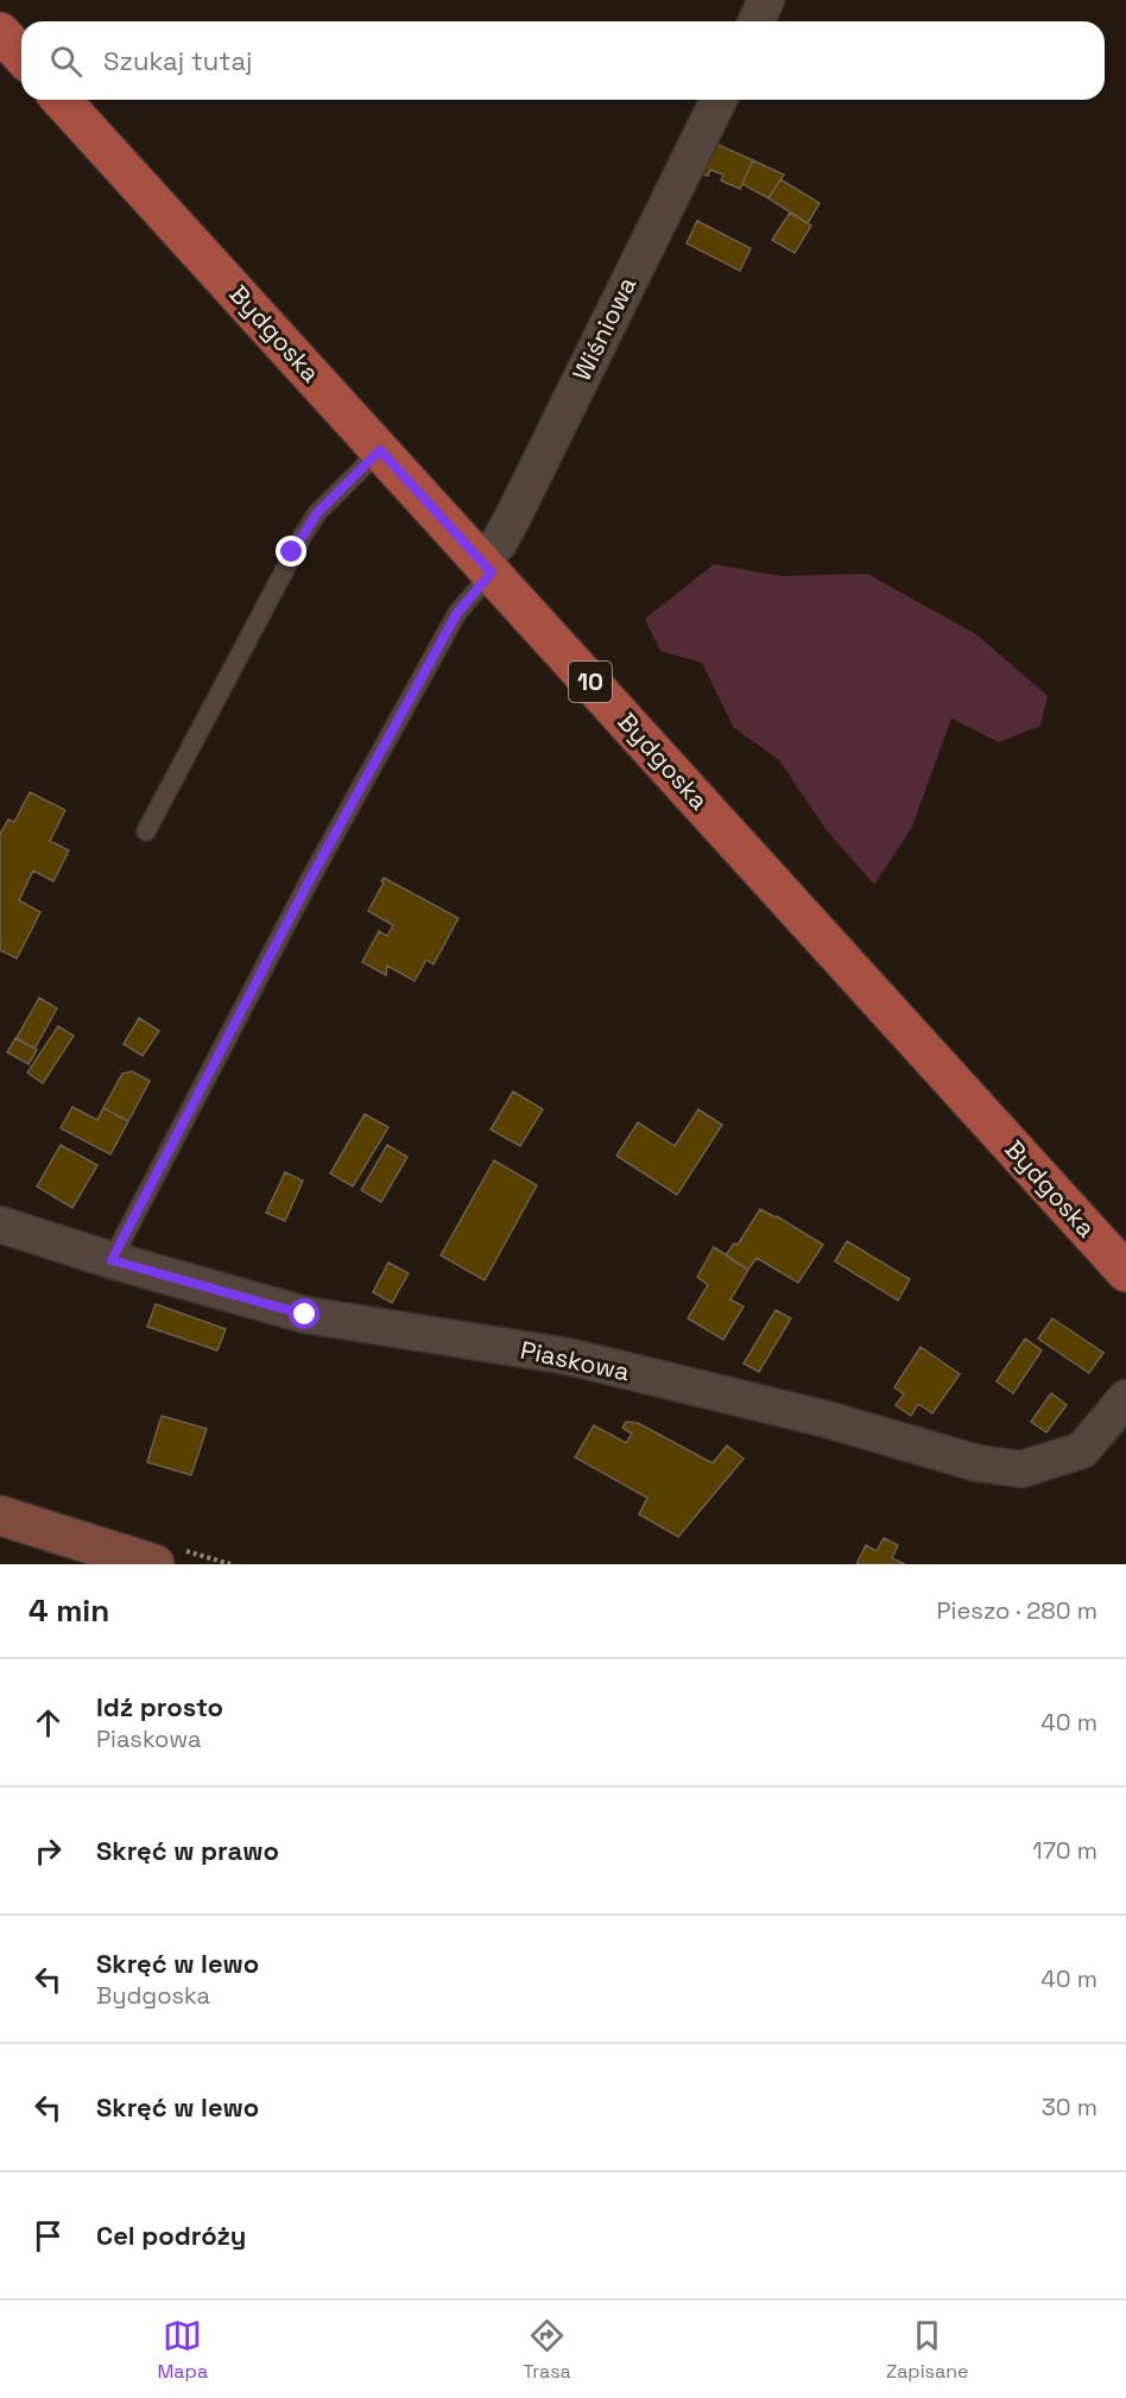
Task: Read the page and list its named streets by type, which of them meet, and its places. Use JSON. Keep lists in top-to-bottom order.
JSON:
{
  "streets": {
    "main road": ["Bydgoska", "10"],
    "street": ["Wiśniowa", "Piaskowa"]
  },
  "crossings": [
    ["Wiśniowa", "Bydgoska"]
  ],
  "page": {
    "search": "Szukaj tutaj",
    "heading": ["4 min", "Pieszo · 280 m"],
    "list": [
      ["Idź prosto", "Piaskowa", "40 m"],
      ["Skręć w prawo", "170 m"],
      ["Skręć w lewo", "Bydgoska", "40 m"],
      ["Skręć w lewo", "30 m"],
      "Cel podróży"
    ],
    "nav": ["Mapa", "Trasa", "Zapisane"]
  }
}
